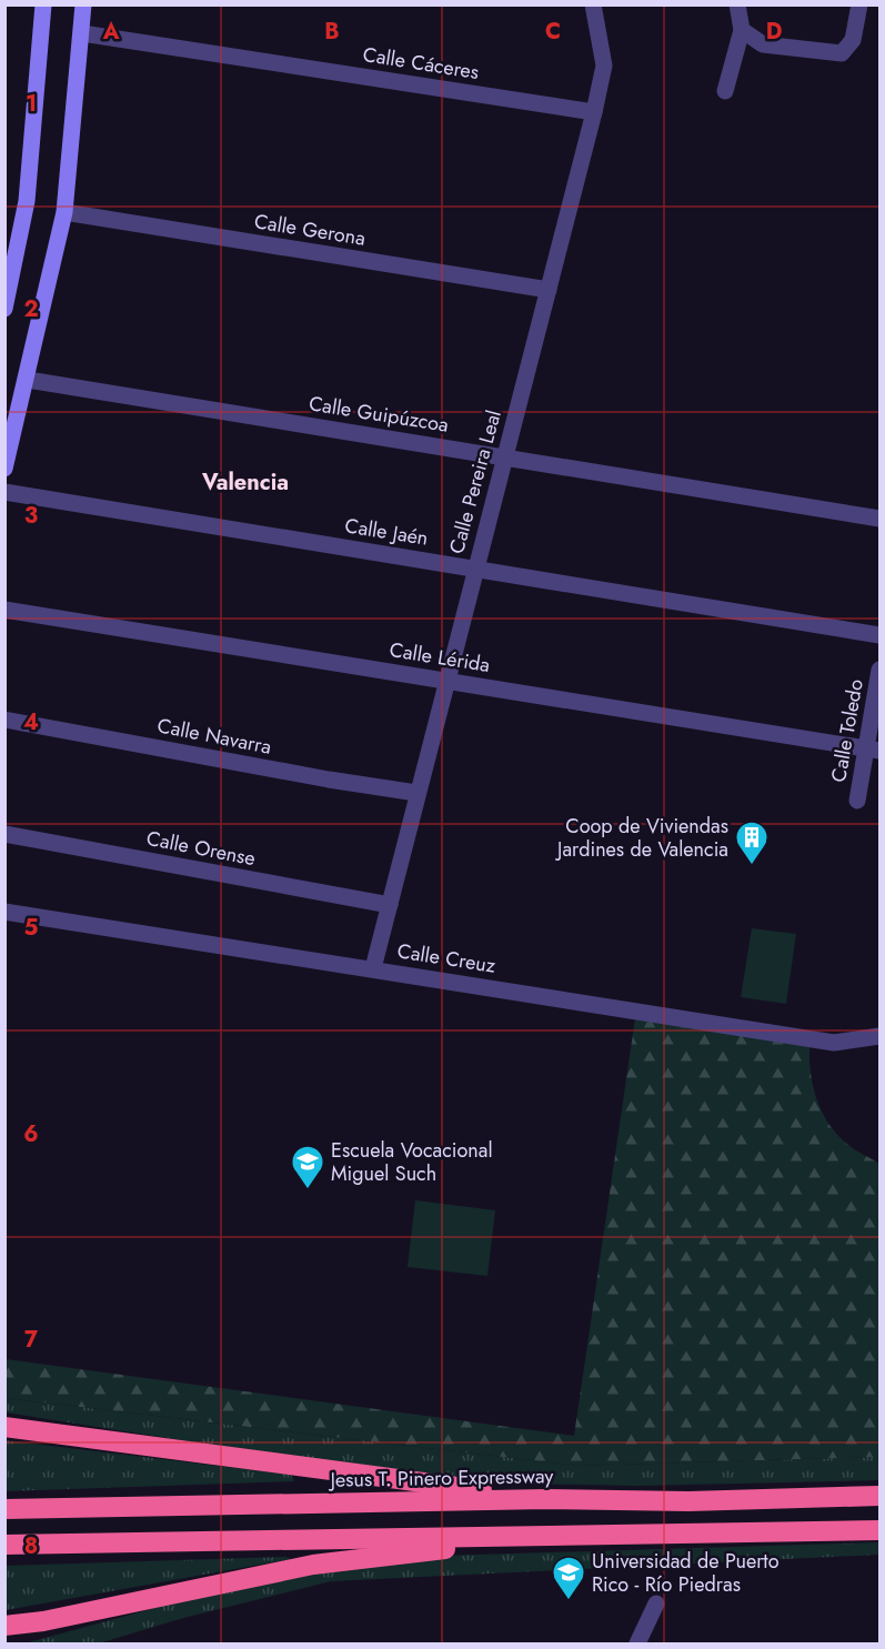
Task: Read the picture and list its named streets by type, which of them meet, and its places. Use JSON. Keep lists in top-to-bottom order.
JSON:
{
  "streets": {
    "highway": ["Jesus T. Pinero Expressway"],
    "street": [
      "Calle Cáceres",
      "Calle Gerona",
      "Calle Guipúzcoa",
      "Calle Pereira Leal",
      "Calle Jaén",
      "Calle Lérida",
      "Calle Toledo",
      "Calle Navarra",
      "Calle Orense",
      "Calle Creuz"
    ]
  },
  "crossings": [
    ["Calle Cáceres", "Calle Pereira Leal"],
    ["Calle Gerona", "Calle Pereira Leal"],
    ["Calle Guipúzcoa", "Calle Pereira Leal"],
    ["Calle Pereira Leal", "Calle Jaén"],
    ["Calle Pereira Leal", "Calle Lérida"],
    ["Calle Pereira Leal", "Calle Navarra"],
    ["Calle Pereira Leal", "Calle Orense"],
    ["Calle Pereira Leal", "Calle Creuz"],
    ["Calle Lérida", "Calle Toledo"]
  ],
  "districts": ["Valencia"],
  "places": {
    "building": ["Coop de Viviendas Jardines de Valencia"],
    "school or university": ["Escuela Vocacional Miguel Such", "Universidad de Puerto Rico - Río Piedras"]
  },
  "grid": {
    "columns": [
      "A",
      "B",
      "C",
      "D"
    ],
    "rows": [
      "1",
      "2",
      "3",
      "4",
      "5",
      "6",
      "7",
      "8"
    ]
  }
}
